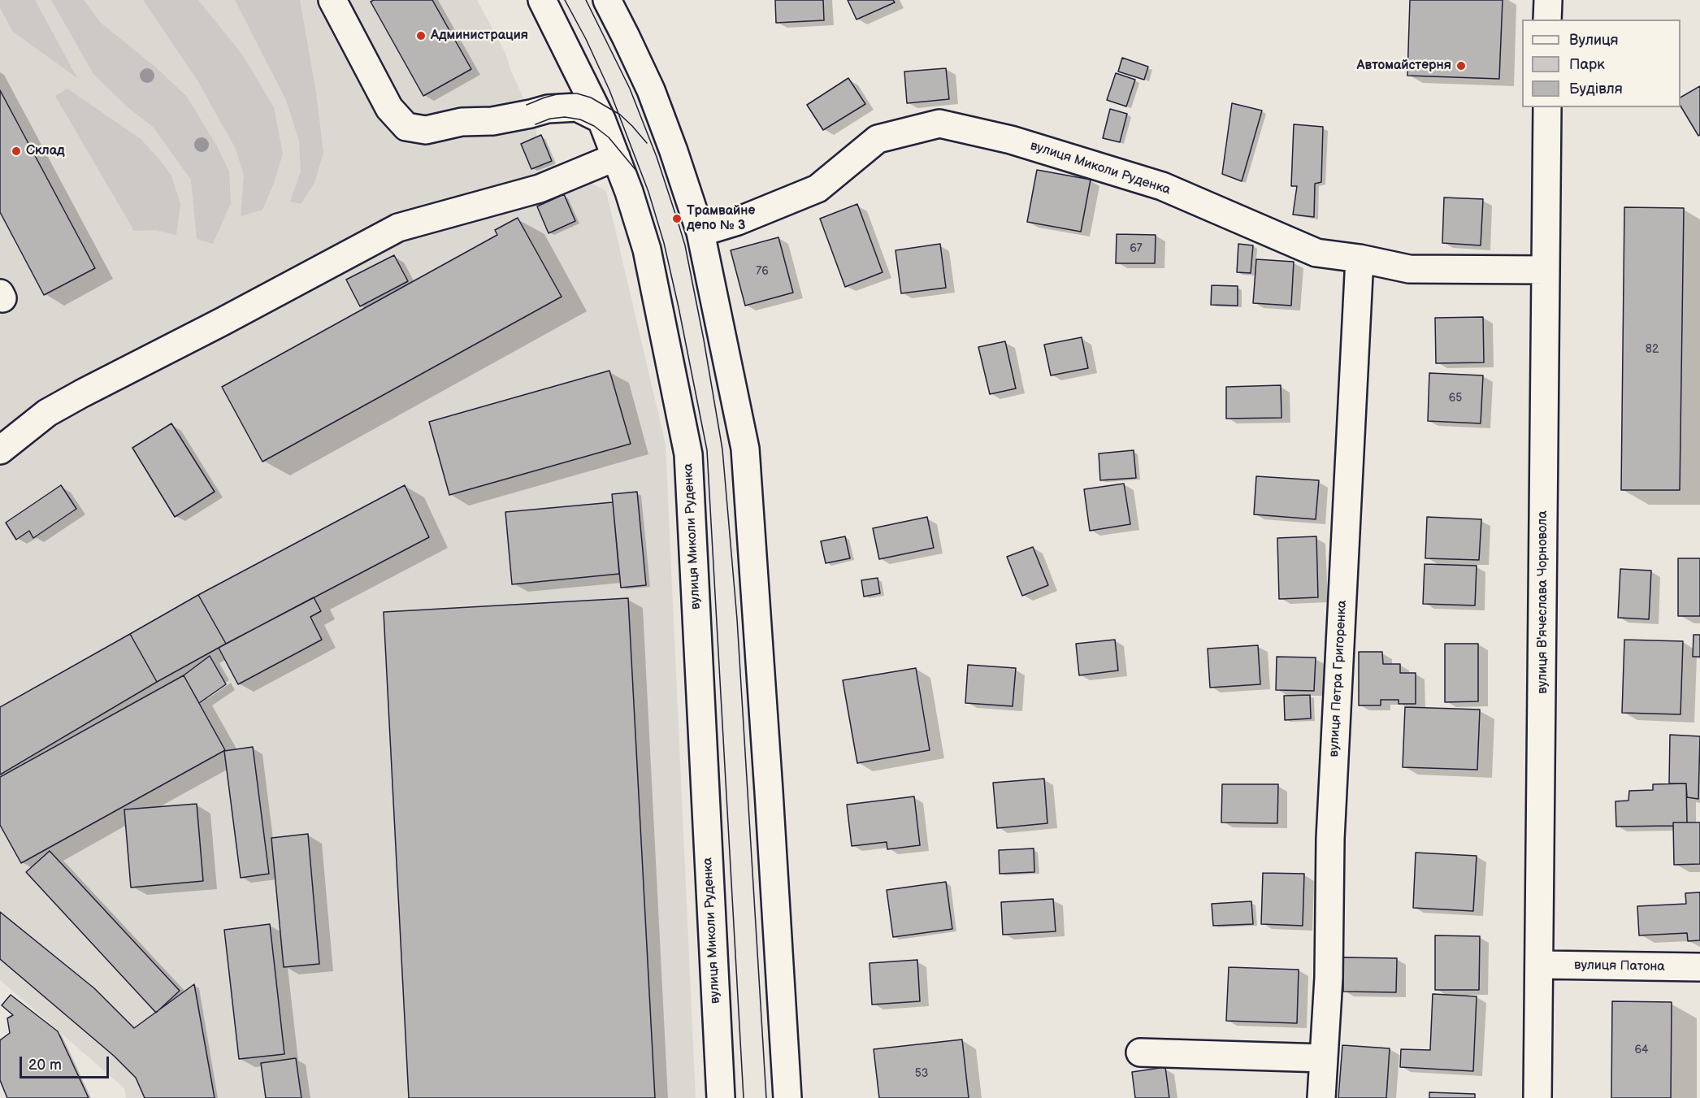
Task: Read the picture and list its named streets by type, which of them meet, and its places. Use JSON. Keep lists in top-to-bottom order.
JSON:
{
  "streets": {
    "street": [
      "вулиця Миколи Руденка",
      "вулиця В'ячеслава Чорновола",
      "вулиця Петра Григоренка",
      "вулиця Патона"
    ]
  },
  "crossings": [
    ["вулиця Миколи Руденка", "вулиця В'ячеслава Чорновола"],
    ["вулиця Миколи Руденка", "вулиця Петра Григоренка"],
    ["вулиця В'ячеслава Чорновола", "вулиця Патона"]
  ],
  "places": [
    "Администрация",
    "Автомайстерня",
    "Склад",
    "Трамвайне депо № 3"
  ],
  "house_numbers": [
    "67",
    "76",
    "82",
    "65",
    "64",
    "53"
  ],
  "legend": ["Вулиця", "Парк", "Будівля"],
  "scale_bar": "20 m"
}
